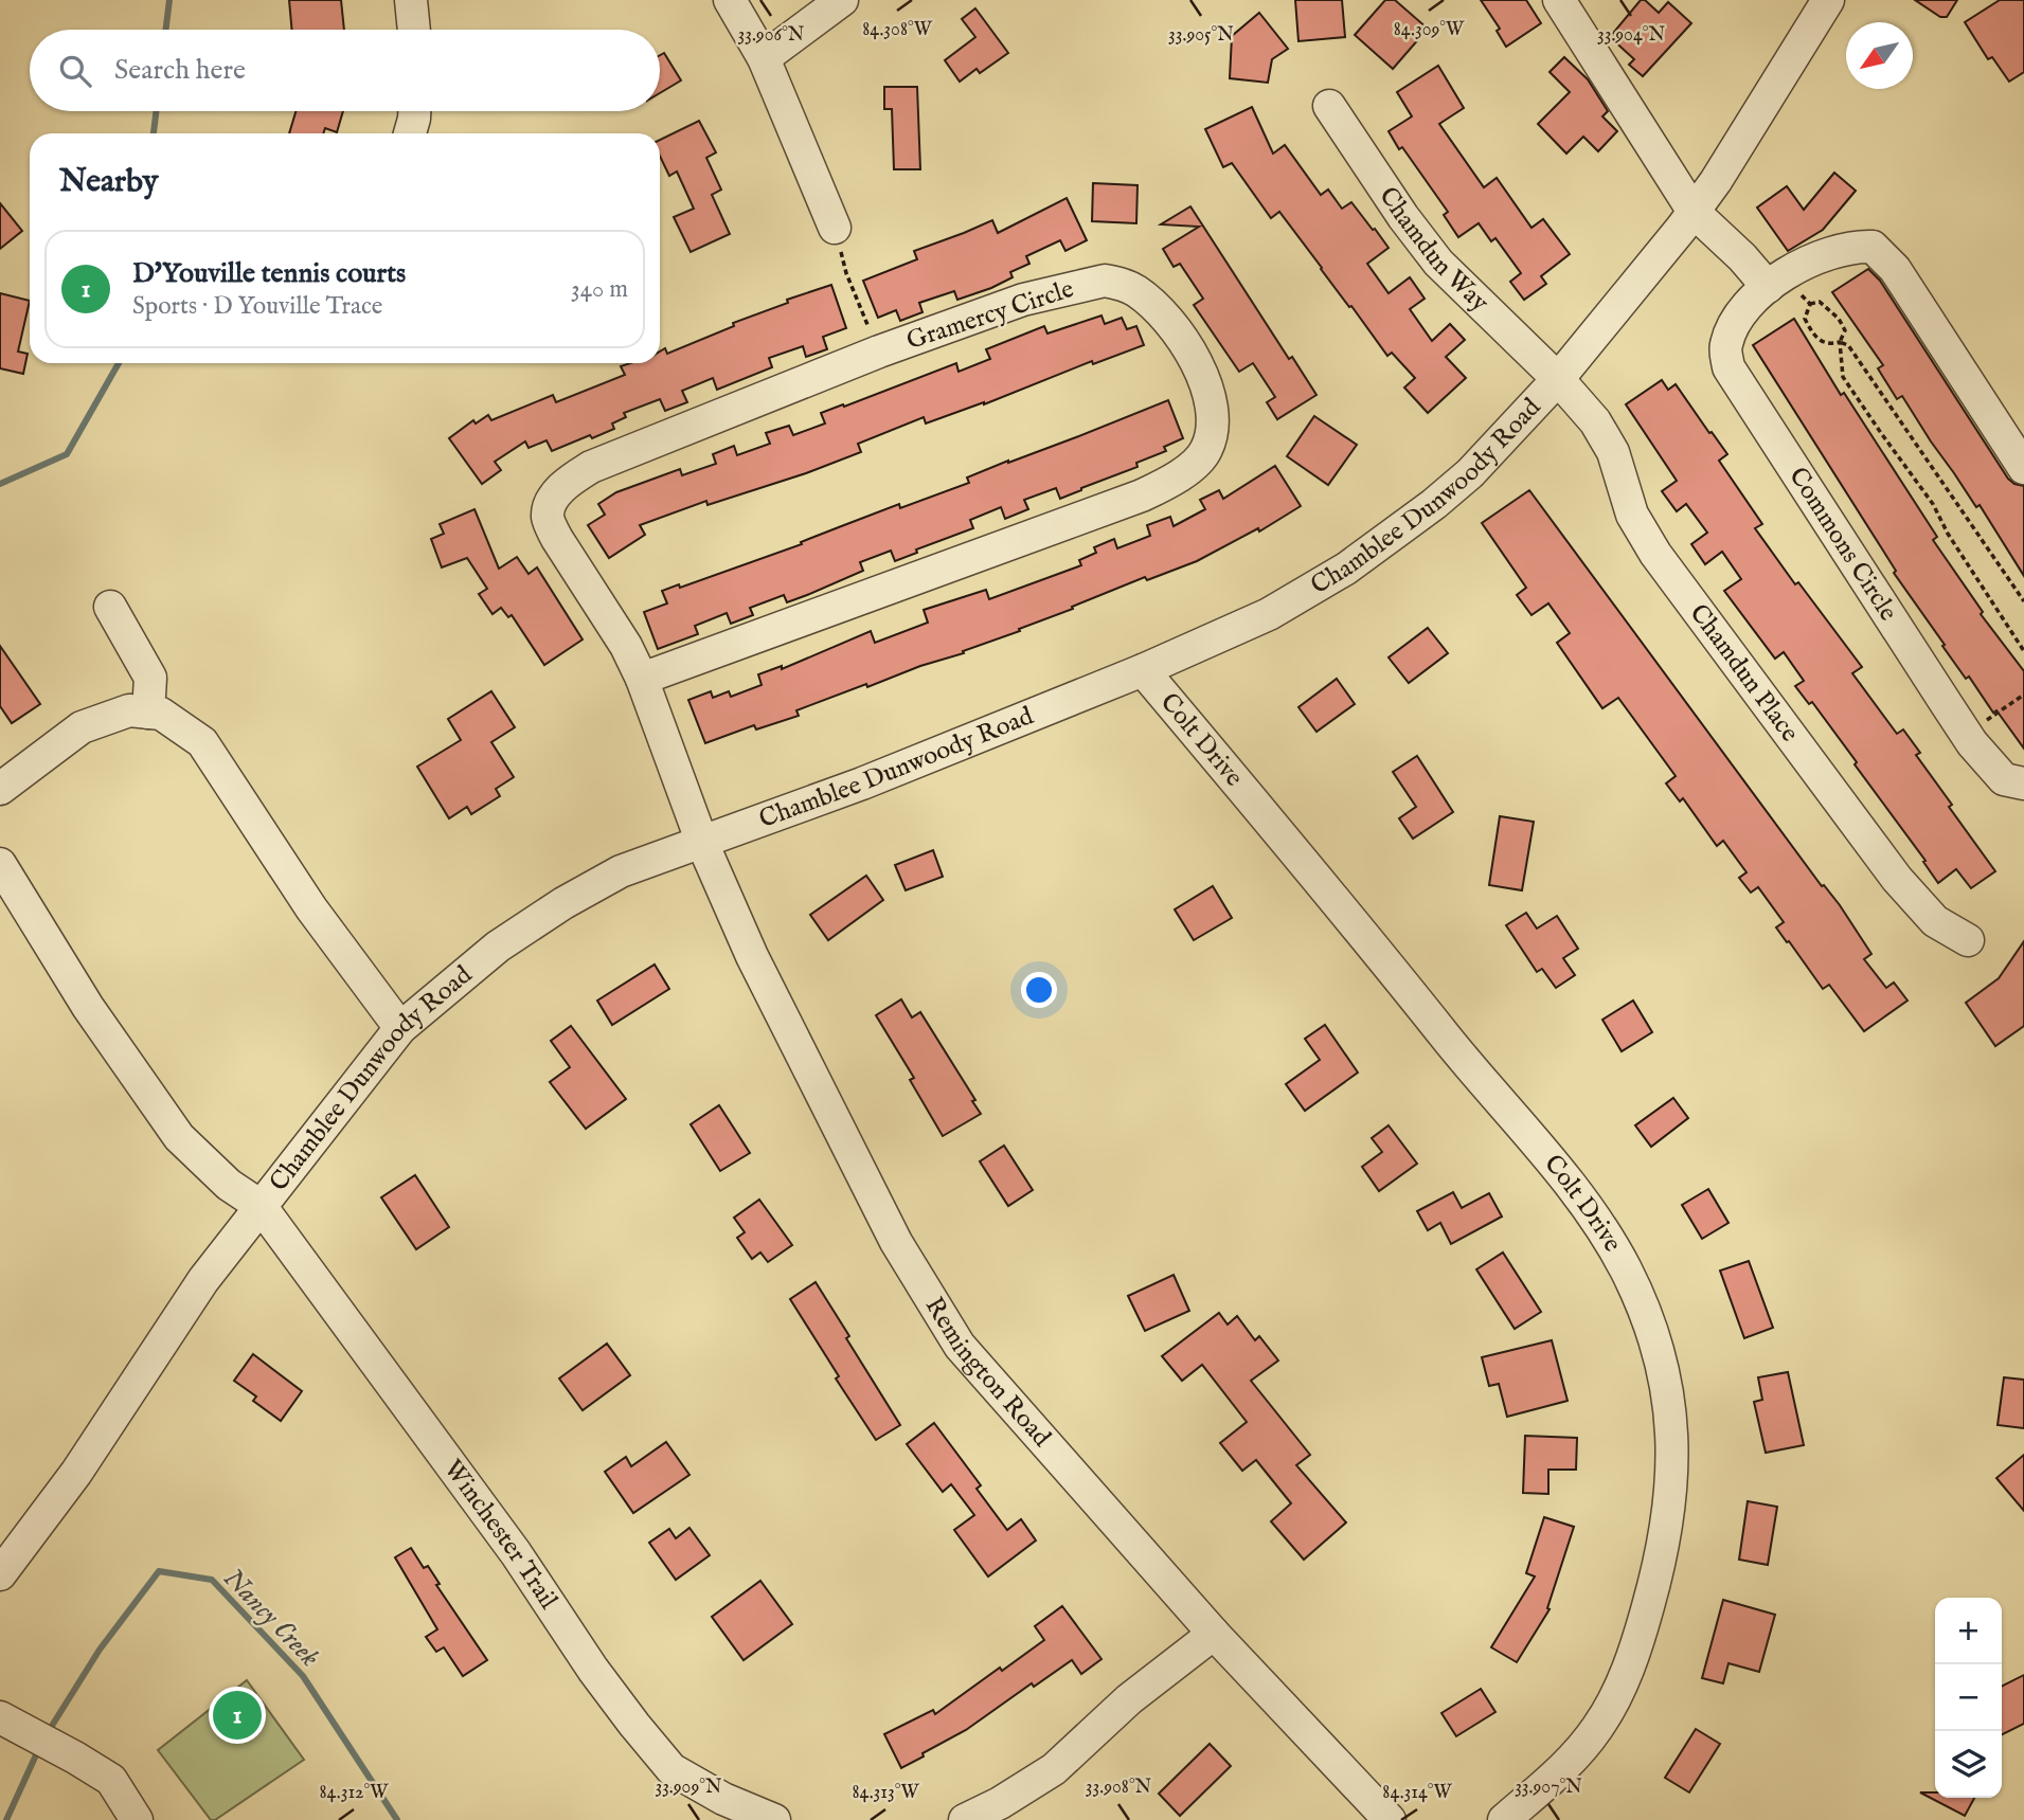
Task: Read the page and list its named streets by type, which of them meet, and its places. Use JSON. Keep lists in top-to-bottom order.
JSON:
{
  "streets": {
    "street": [
      "Chamdun Way",
      "Gramercy Circle",
      "Chamblee Dunwoody Road",
      "Commons Circle",
      "Chamdun Place",
      "Colt Drive",
      "Remington Road",
      "Winchester Trail"
    ]
  },
  "crossings": [
    ["Chamdun Way", "Chamblee Dunwoody Road"],
    ["Chamdun Way", "Chamdun Place"],
    ["Gramercy Circle", "Chamblee Dunwoody Road"],
    ["Gramercy Circle", "Remington Road"],
    ["Chamblee Dunwoody Road", "Chamdun Place"],
    ["Chamblee Dunwoody Road", "Colt Drive"],
    ["Chamblee Dunwoody Road", "Remington Road"],
    ["Chamblee Dunwoody Road", "Winchester Trail"]
  ],
  "water": ["Nancy Creek"],
  "north": "bottom left",
  "page": {
    "search": "Search here",
    "heading": "Nearby",
    "list": [
      {
        "mark": "1",
        "name": "D'Youville tennis courts",
        "note": "Sports · D Youville Trace",
        "value": "340 m"
      }
    ],
    "map_buttons": ["+", "−"],
    "pins": "1"
  },
  "coordinates": [
    "84.308°W",
    "84.309°W",
    "33.906°N",
    "33.905°N",
    "33.904°N",
    "33.909°N",
    "33.908°N",
    "33.907°N",
    "84.312°W",
    "84.313°W",
    "84.314°W"
  ]
}
